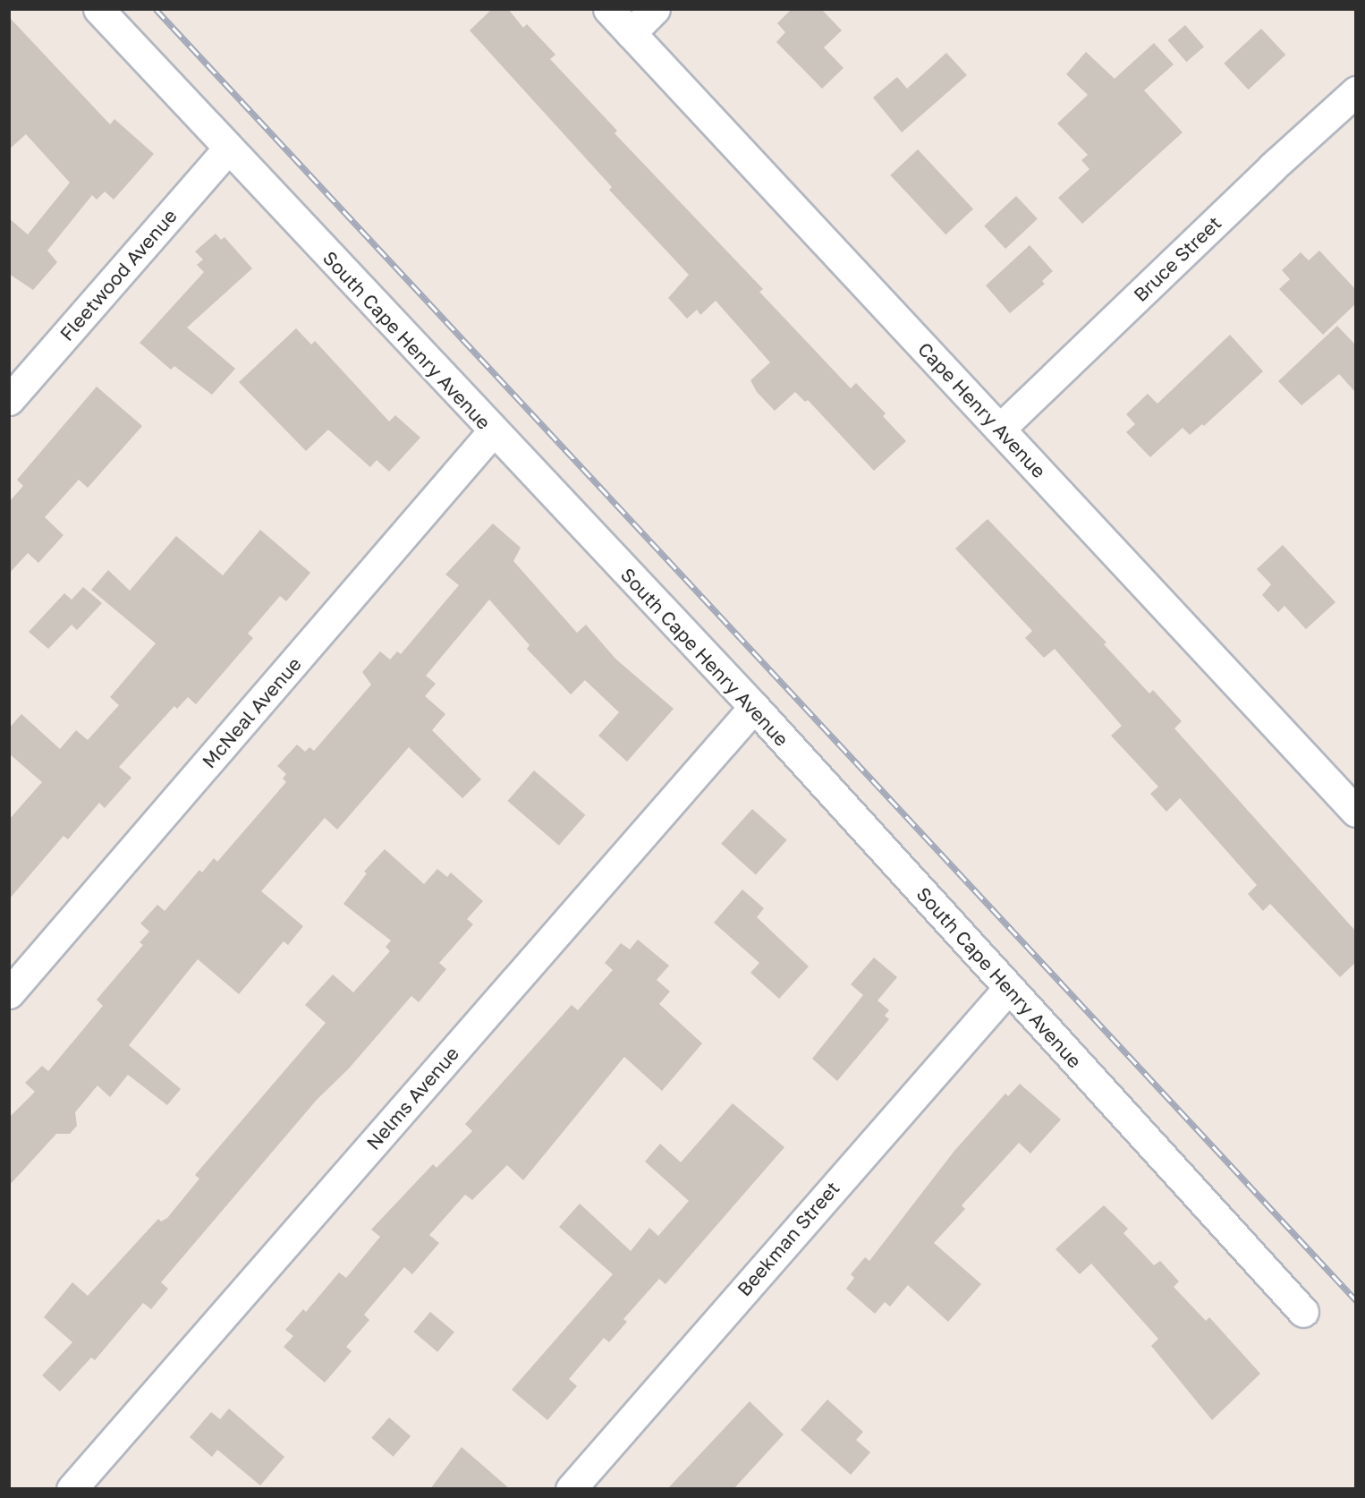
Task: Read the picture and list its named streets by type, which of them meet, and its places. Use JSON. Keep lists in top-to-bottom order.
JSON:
{
  "streets": {
    "street": [
      "Bruce Street",
      "Fleetwood Avenue",
      "South Cape Henry Avenue",
      "Cape Henry Avenue",
      "McNeal Avenue",
      "Nelms Avenue",
      "Beekman Street"
    ]
  },
  "crossings": [
    ["Bruce Street", "Cape Henry Avenue"],
    ["Fleetwood Avenue", "South Cape Henry Avenue"],
    ["South Cape Henry Avenue", "McNeal Avenue"],
    ["South Cape Henry Avenue", "Nelms Avenue"],
    ["South Cape Henry Avenue", "Beekman Street"]
  ]
}
